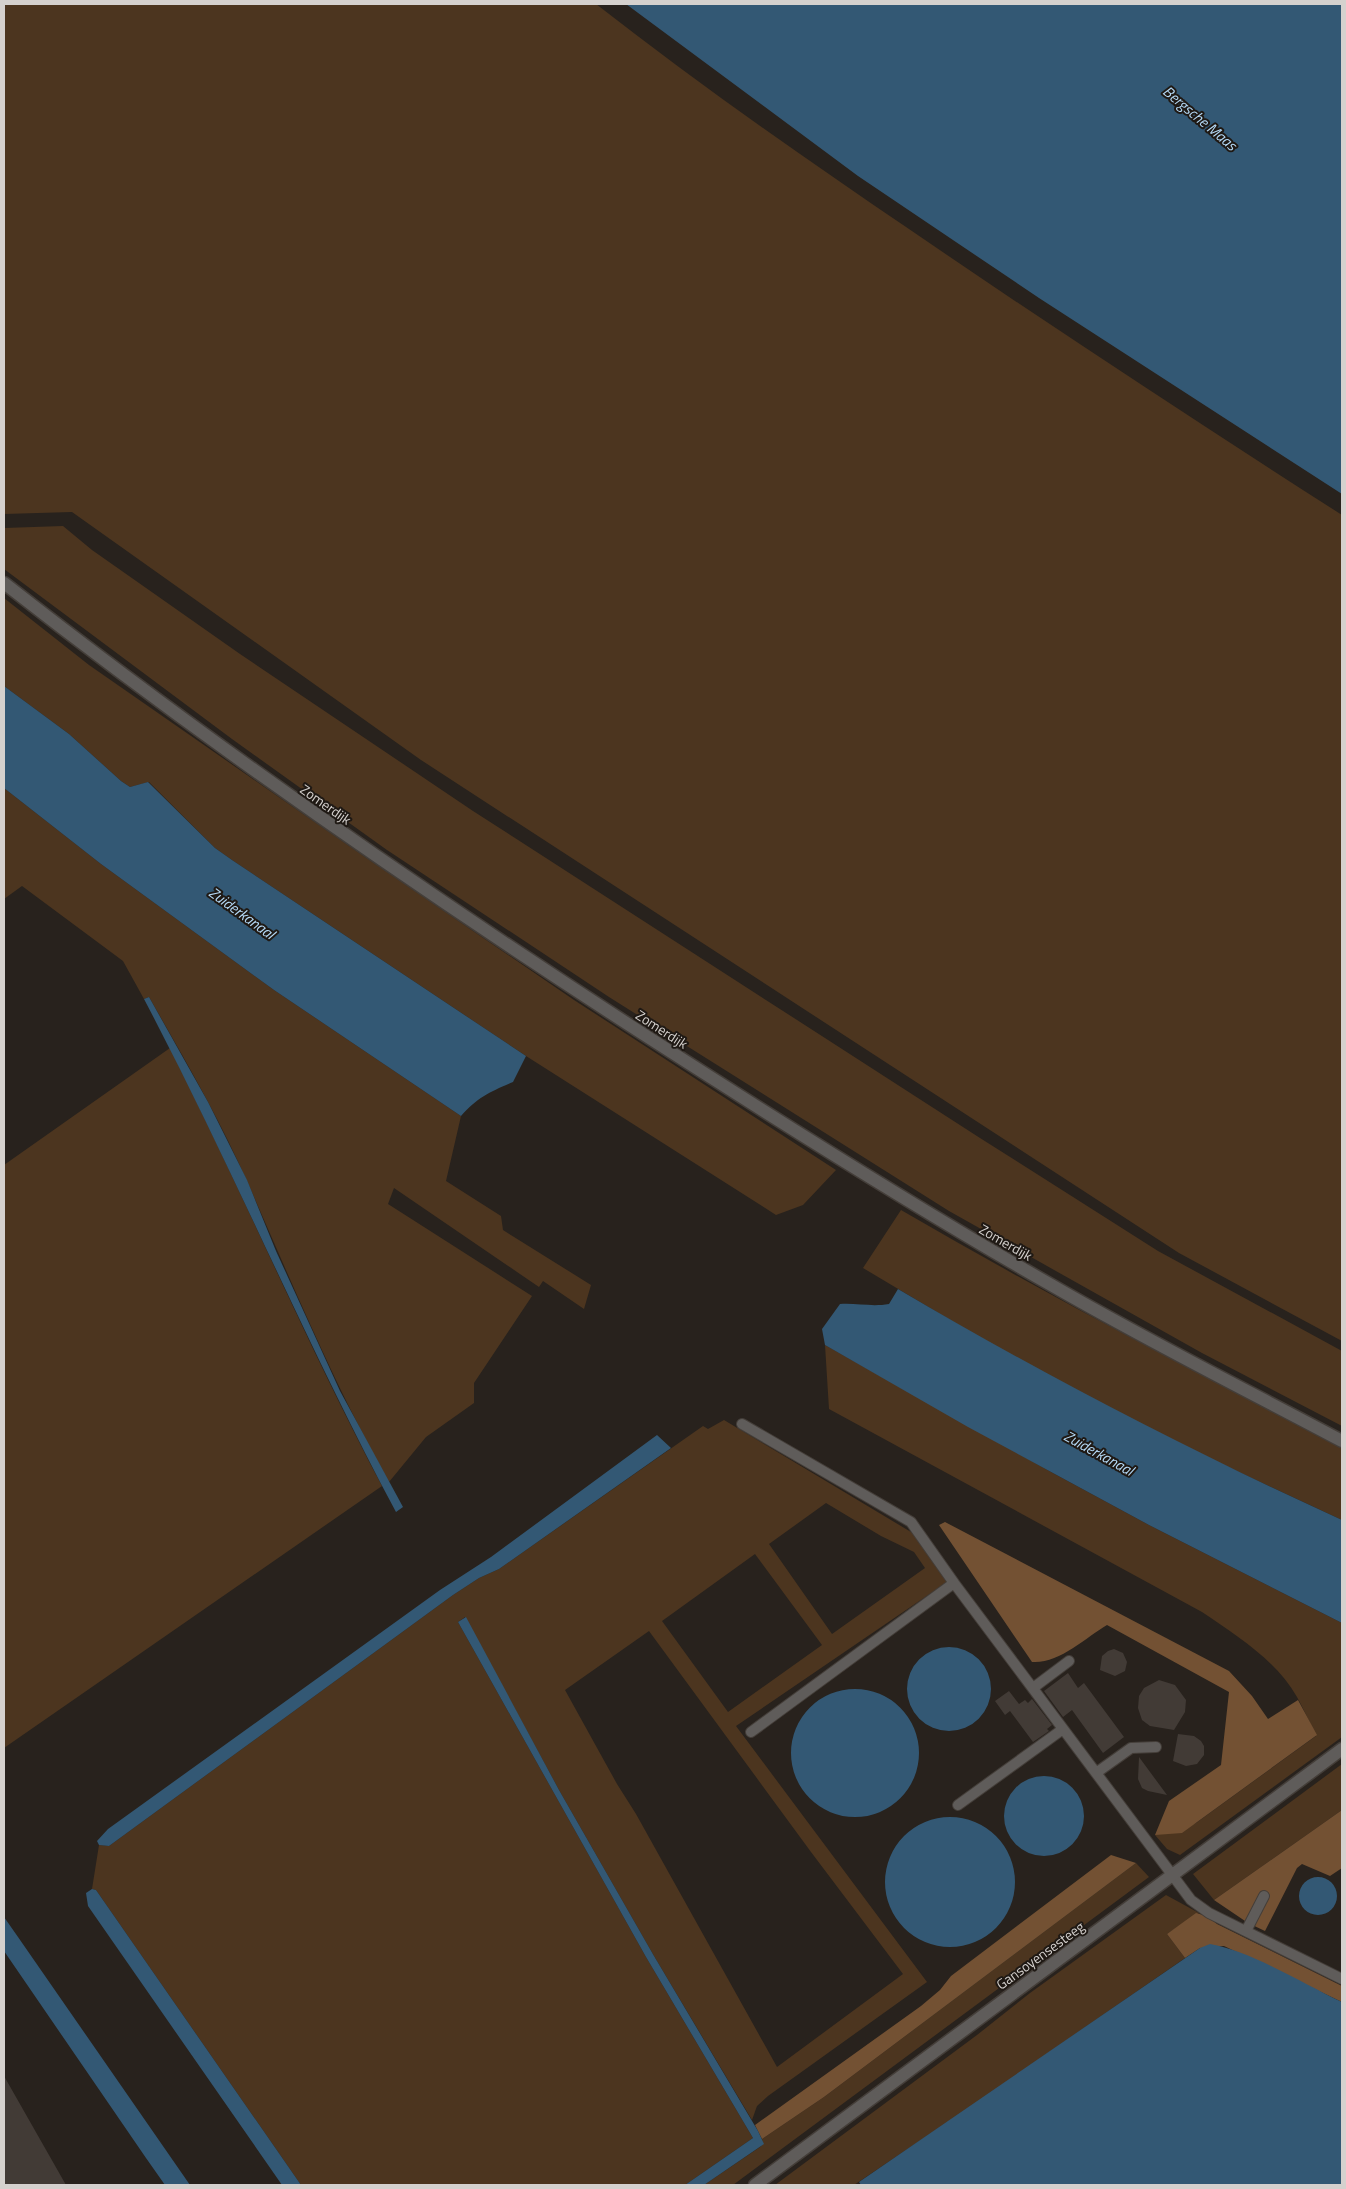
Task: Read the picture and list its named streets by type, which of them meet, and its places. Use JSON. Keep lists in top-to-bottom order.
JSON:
{
  "streets": {
    "street": ["Zomerdijk", "Gansoyensesteeg"]
  },
  "water": ["Bergsche Maas", "Zuiderkanaal"]
}
